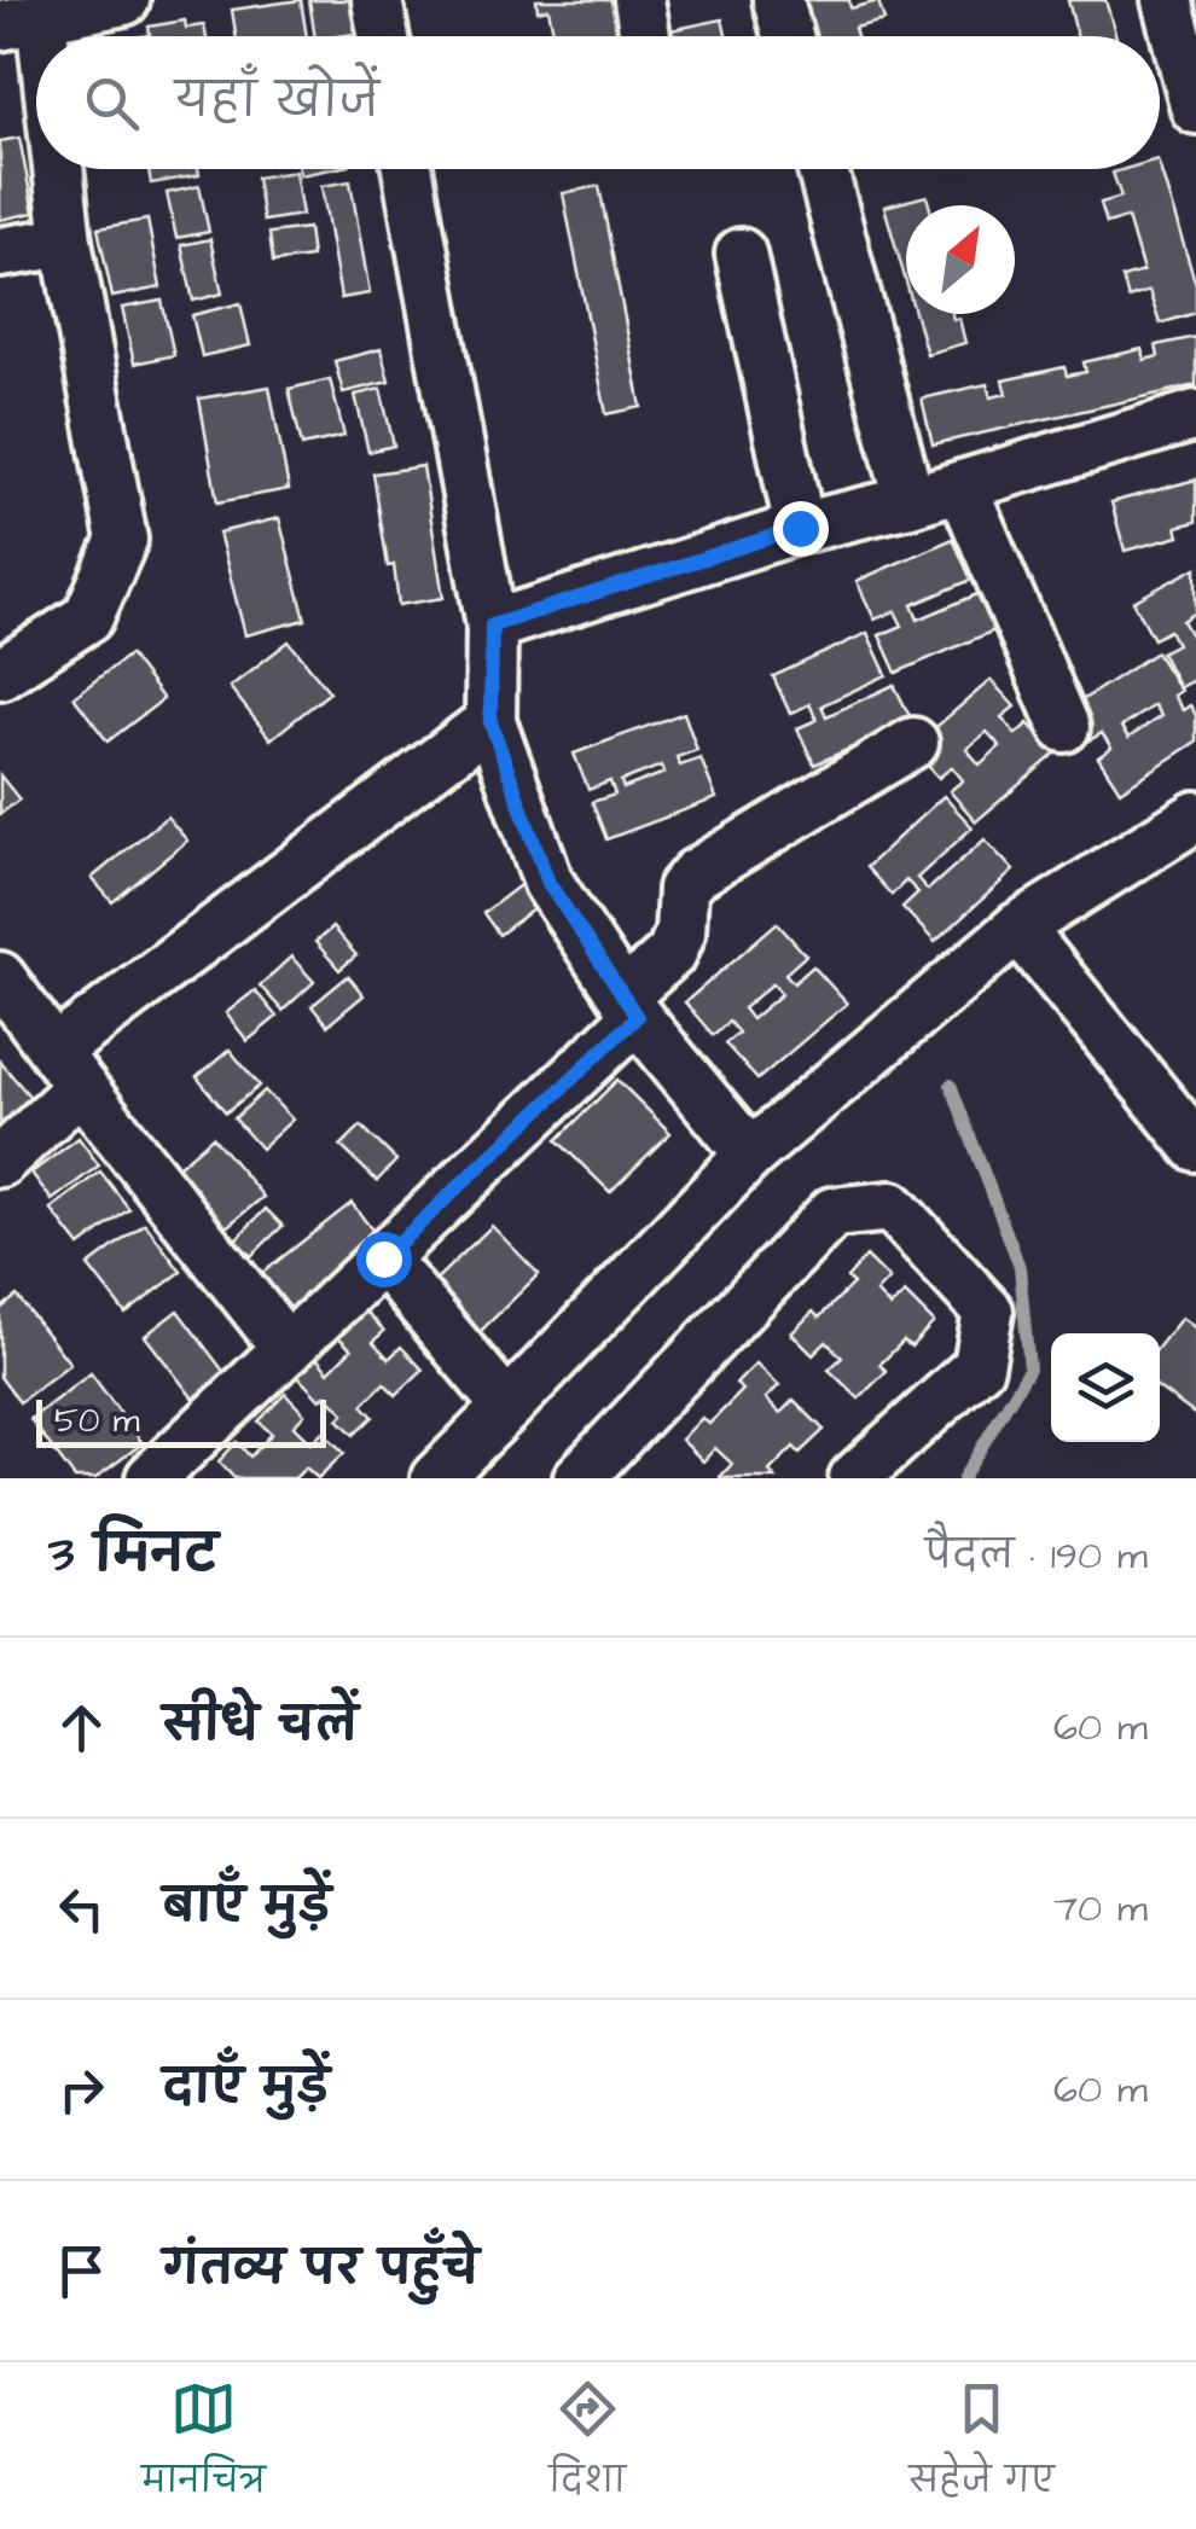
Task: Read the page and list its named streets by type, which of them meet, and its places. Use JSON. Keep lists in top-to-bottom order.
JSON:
{
  "scale_bar": "50 m",
  "north": "top right",
  "page": {
    "search": "यहाँ खोजें",
    "scale": "50 m",
    "heading": ["3 मिनट", "पैदल · 190 m"],
    "list": [
      ["सीधे चलें", "60 m"],
      ["बाएँ मुड़ें", "70 m"],
      ["दाएँ मुड़ें", "60 m"],
      "गंतव्य पर पहुँचे"
    ],
    "nav": ["मानचित्र", "दिशा", "सहेजे गए"]
  }
}
